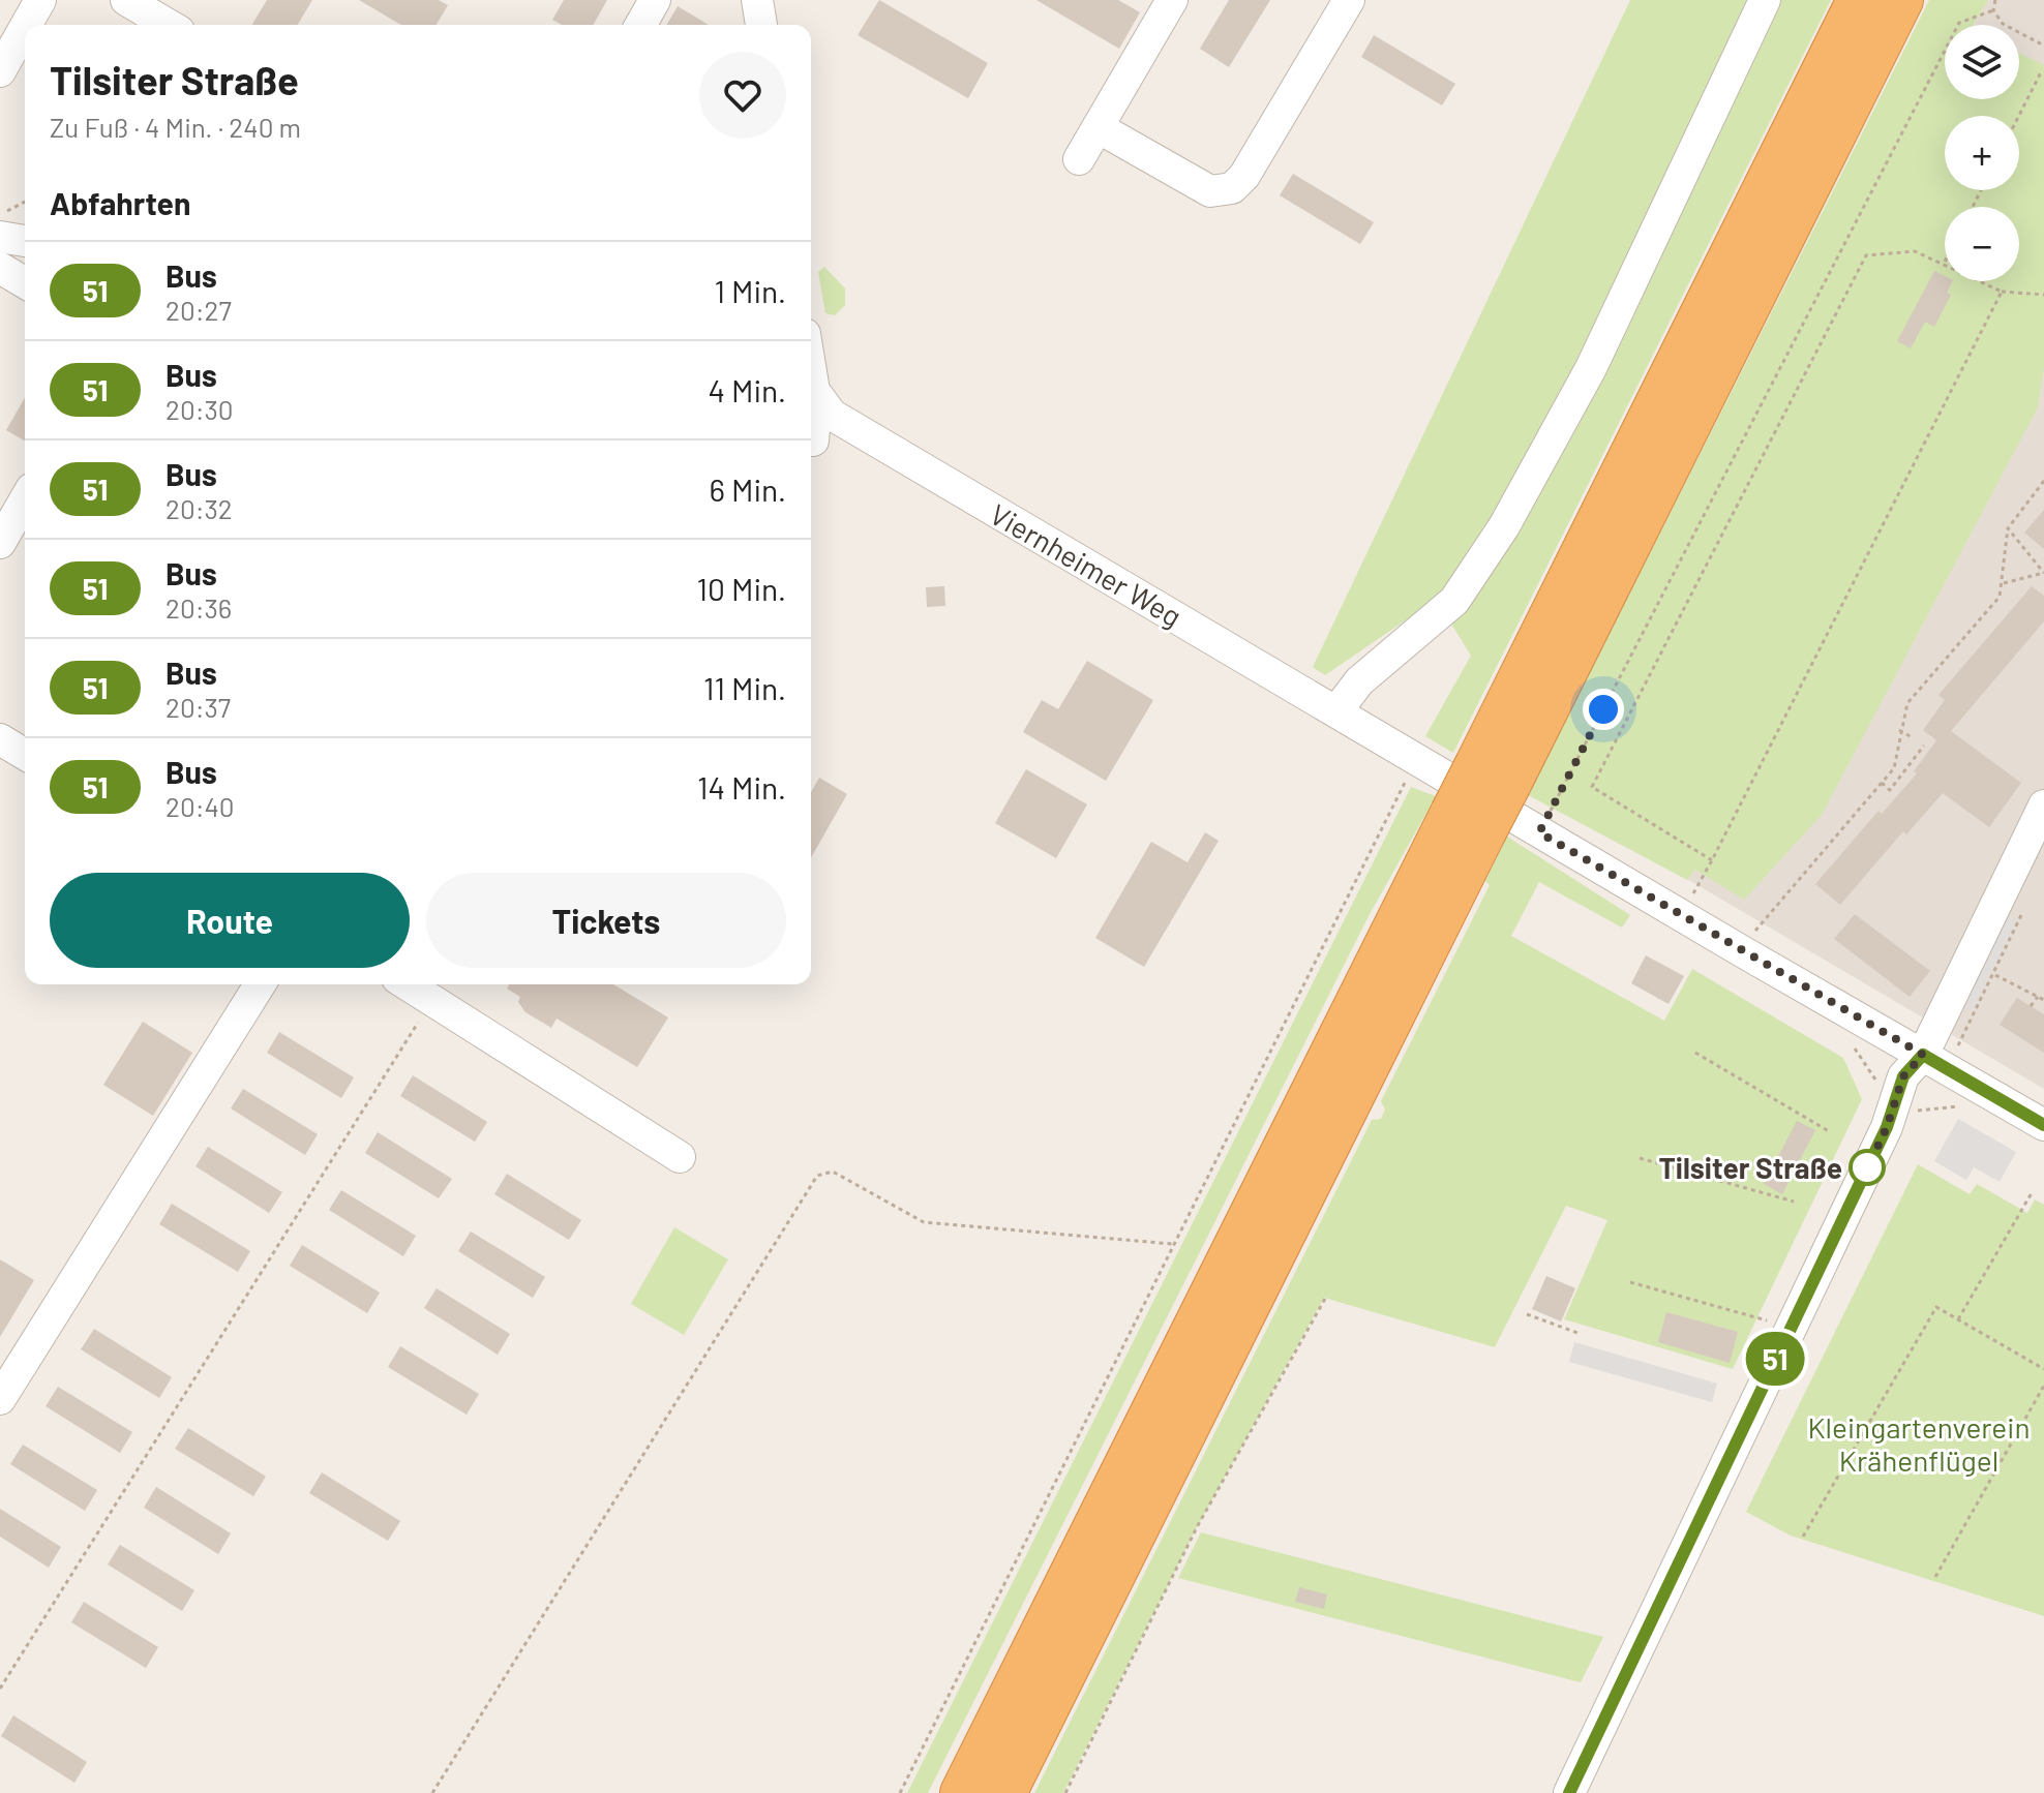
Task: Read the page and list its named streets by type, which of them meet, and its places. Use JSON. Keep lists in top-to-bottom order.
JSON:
{
  "streets": {
    "street": ["Viernheimer Weg"]
  },
  "parks": ["Kleingartenverein Krähenflügel"],
  "places": ["Tilsiter Straße"],
  "lines": ["bus line 51"],
  "page": {
    "on_map": "51",
    "map_buttons": ["+", "−"],
    "heading": [
      ["Tilsiter Straße", "Zu Fuß · 4 Min. · 240 m"],
      "Abfahrten"
    ],
    "list": [
      {
        "mark": "51",
        "name": "Bus",
        "note": "20:27",
        "value": "1 Min."
      },
      {
        "mark": "51",
        "name": "Bus",
        "note": "20:30",
        "value": "4 Min."
      },
      {
        "mark": "51",
        "name": "Bus",
        "note": "20:32",
        "value": "6 Min."
      },
      {
        "mark": "51",
        "name": "Bus",
        "note": "20:36",
        "value": "10 Min."
      },
      {
        "mark": "51",
        "name": "Bus",
        "note": "20:37",
        "value": "11 Min."
      },
      {
        "mark": "51",
        "name": "Bus",
        "note": "20:40",
        "value": "14 Min."
      }
    ],
    "buttons": ["Route", "Tickets"]
  }
}
